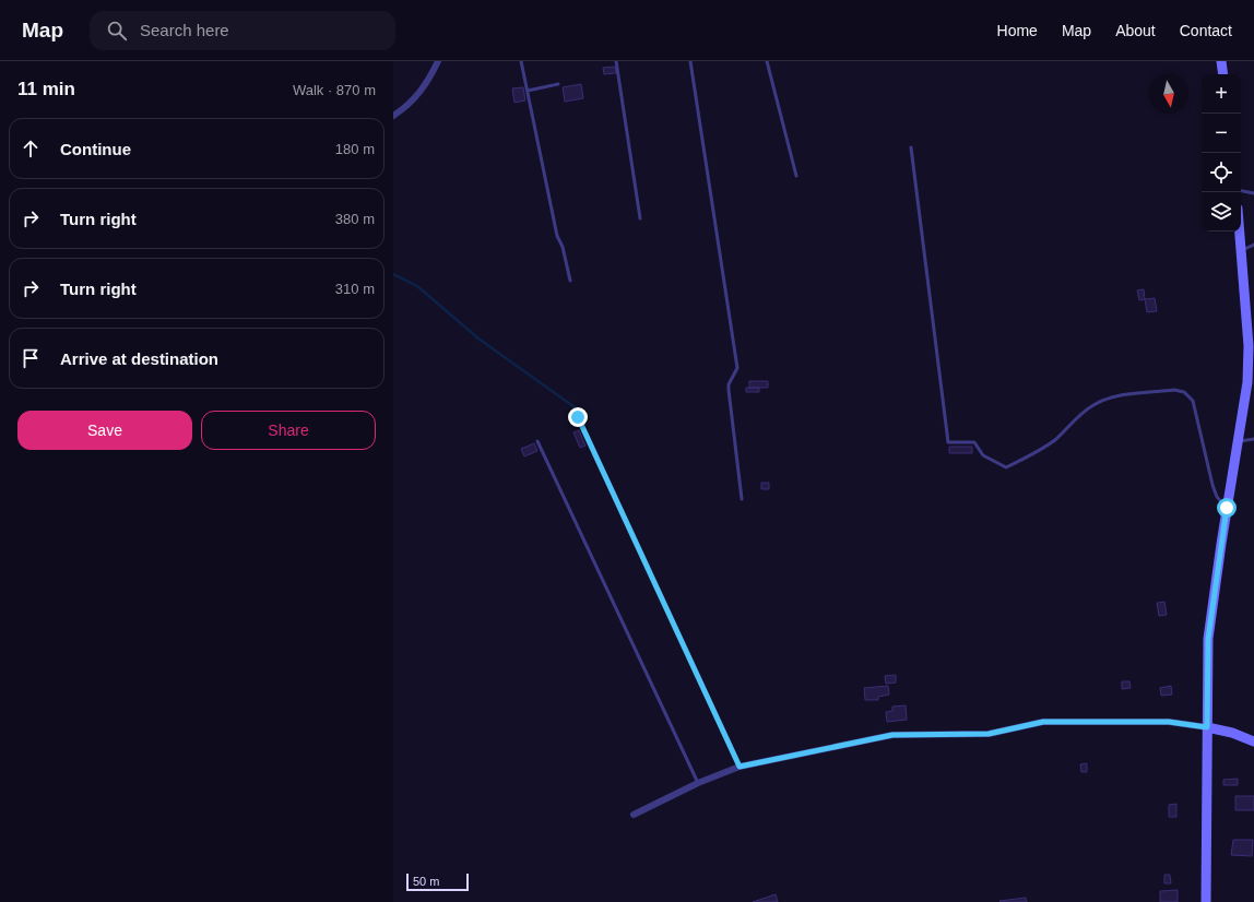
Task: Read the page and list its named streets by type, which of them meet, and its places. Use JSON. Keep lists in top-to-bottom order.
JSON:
{
  "scale_bar": "50 m",
  "north": "bottom",
  "page": {
    "header": "Map",
    "search": "Search here",
    "nav": [
      "Home",
      "Map",
      "About",
      "Contact"
    ],
    "heading": ["11 min", "Walk · 870 m"],
    "map_buttons": ["+", "−"],
    "list": [
      ["Continue", "180 m"],
      ["Turn right", "380 m"],
      ["Turn right", "310 m"],
      "Arrive at destination"
    ],
    "buttons": ["Save", "Share"],
    "scale": "50 m"
  }
}
